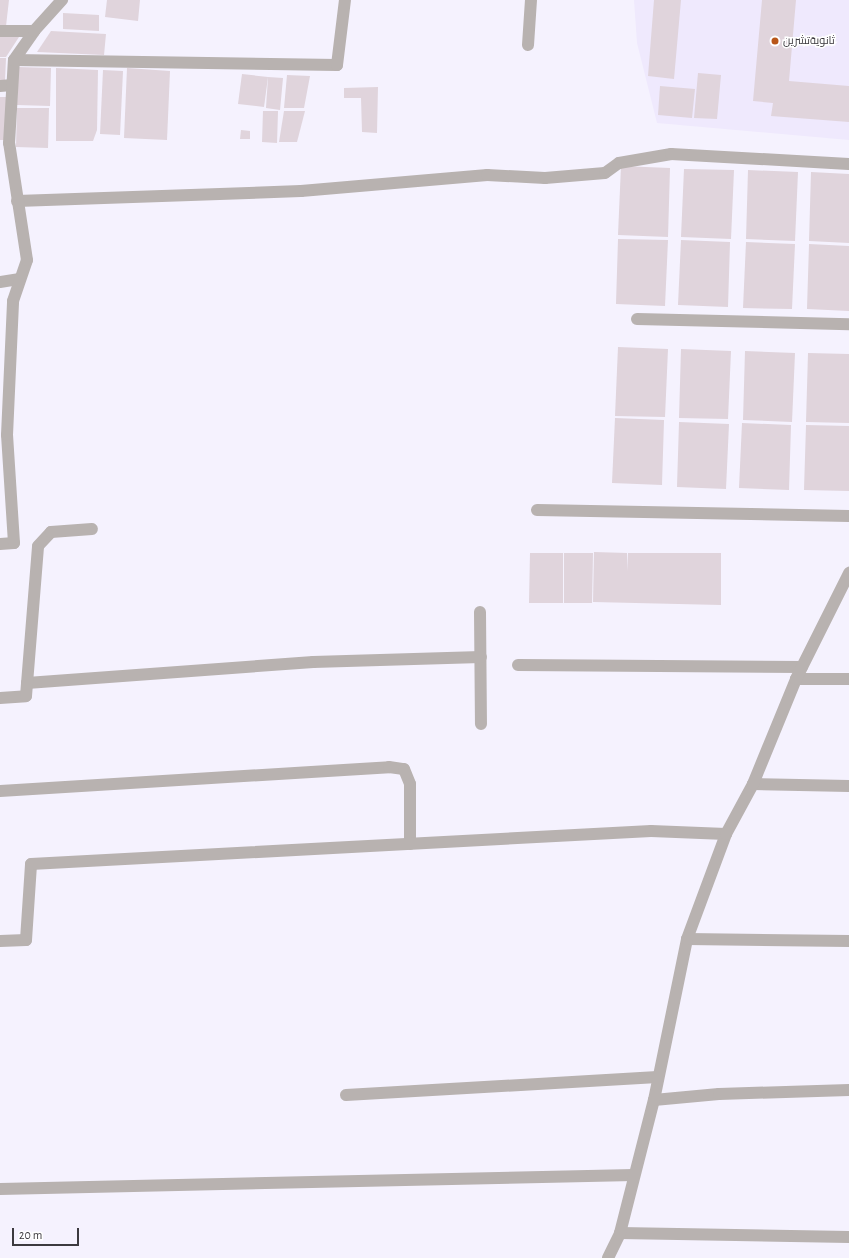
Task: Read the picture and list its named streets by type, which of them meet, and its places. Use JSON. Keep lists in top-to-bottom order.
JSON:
{
  "places": ["ثانويةتشرين"],
  "scale_bar": "20 m"
}
